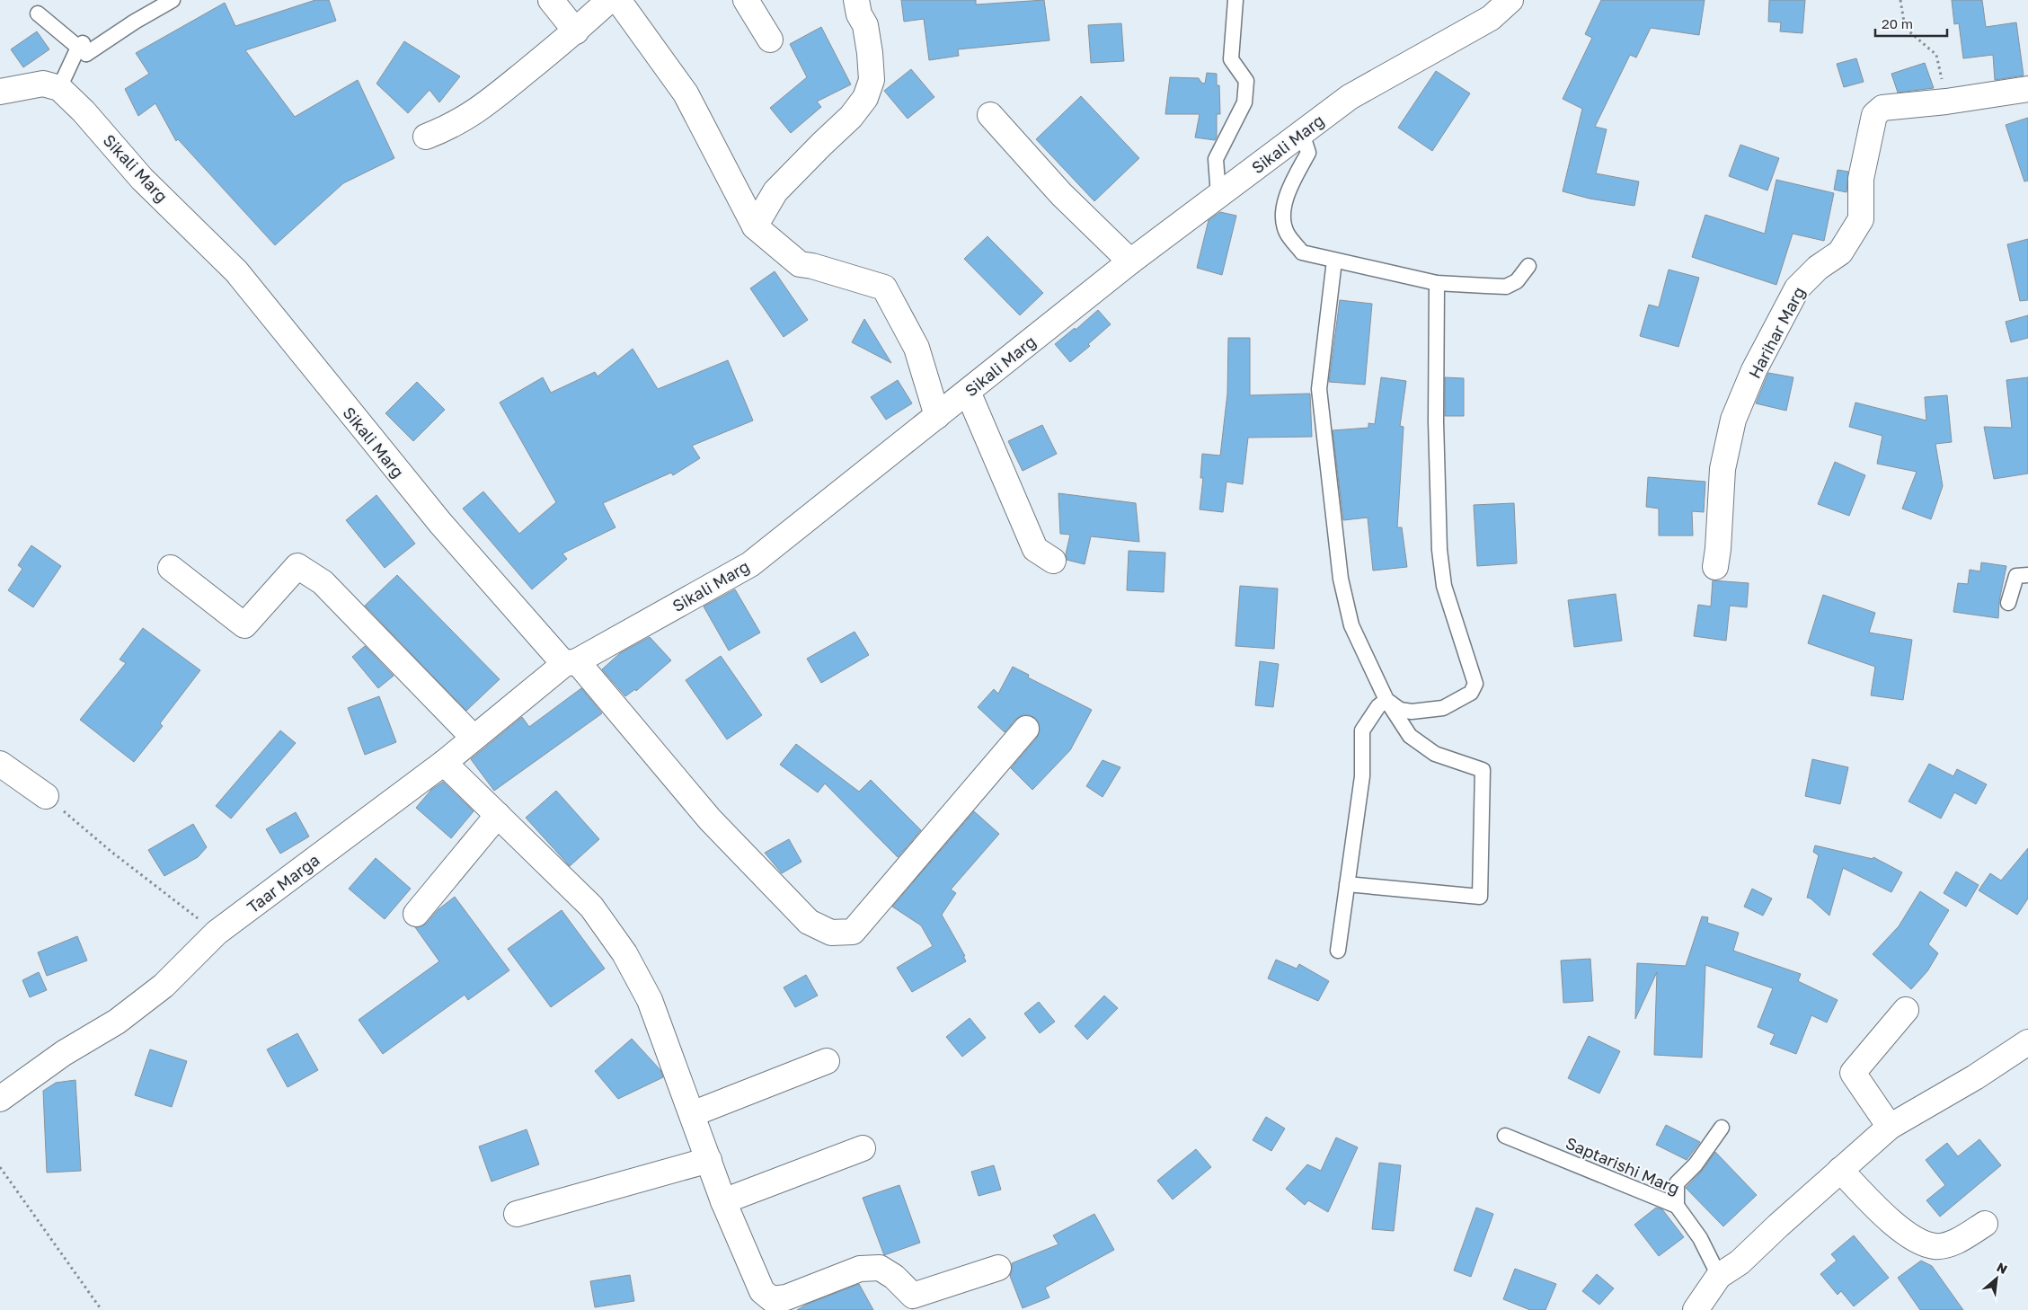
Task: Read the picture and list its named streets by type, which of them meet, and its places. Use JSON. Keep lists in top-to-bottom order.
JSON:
{
  "streets": {
    "street": ["Sikali Marg", "Harihar Marg", "Taar Marga"],
    "lane": ["Saptarishi Marg"]
  },
  "crossings": [
    ["Sikali Marg", "Taar Marga"]
  ],
  "scale_bar": "20 m",
  "north": "top right"
}
